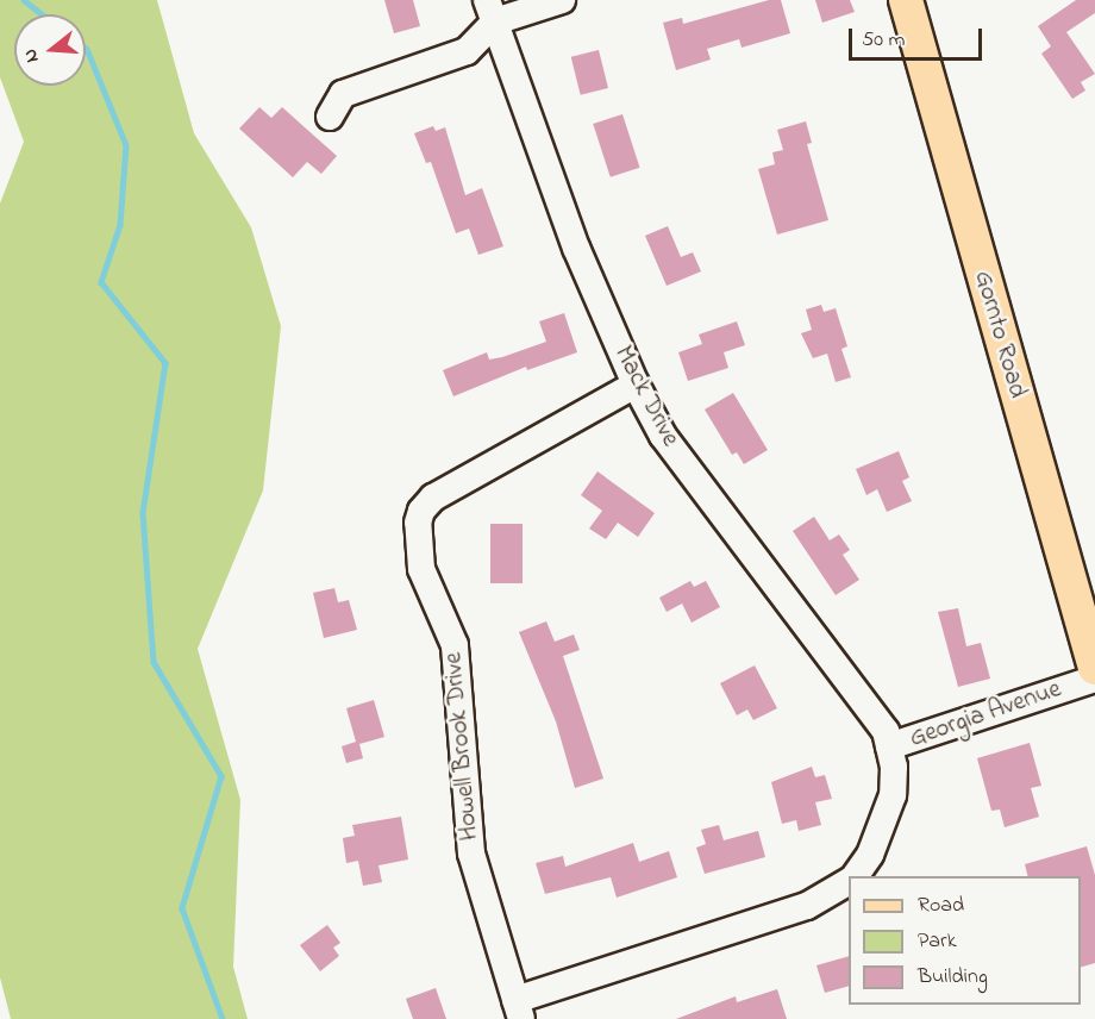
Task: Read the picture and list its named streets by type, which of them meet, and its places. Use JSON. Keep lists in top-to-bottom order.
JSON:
{
  "streets": {
    "main road": ["Gornto Road"],
    "street": ["Mack Drive", "Georgia Avenue", "Howell Brook Drive"]
  },
  "crossings": [
    ["Mack Drive", "Georgia Avenue"],
    ["Mack Drive", "Howell Brook Drive"],
    ["Georgia Avenue", "Howell Brook Drive"]
  ],
  "legend": ["Road", "Park", "Building"],
  "scale_bar": "50 m",
  "north": "left"
}
